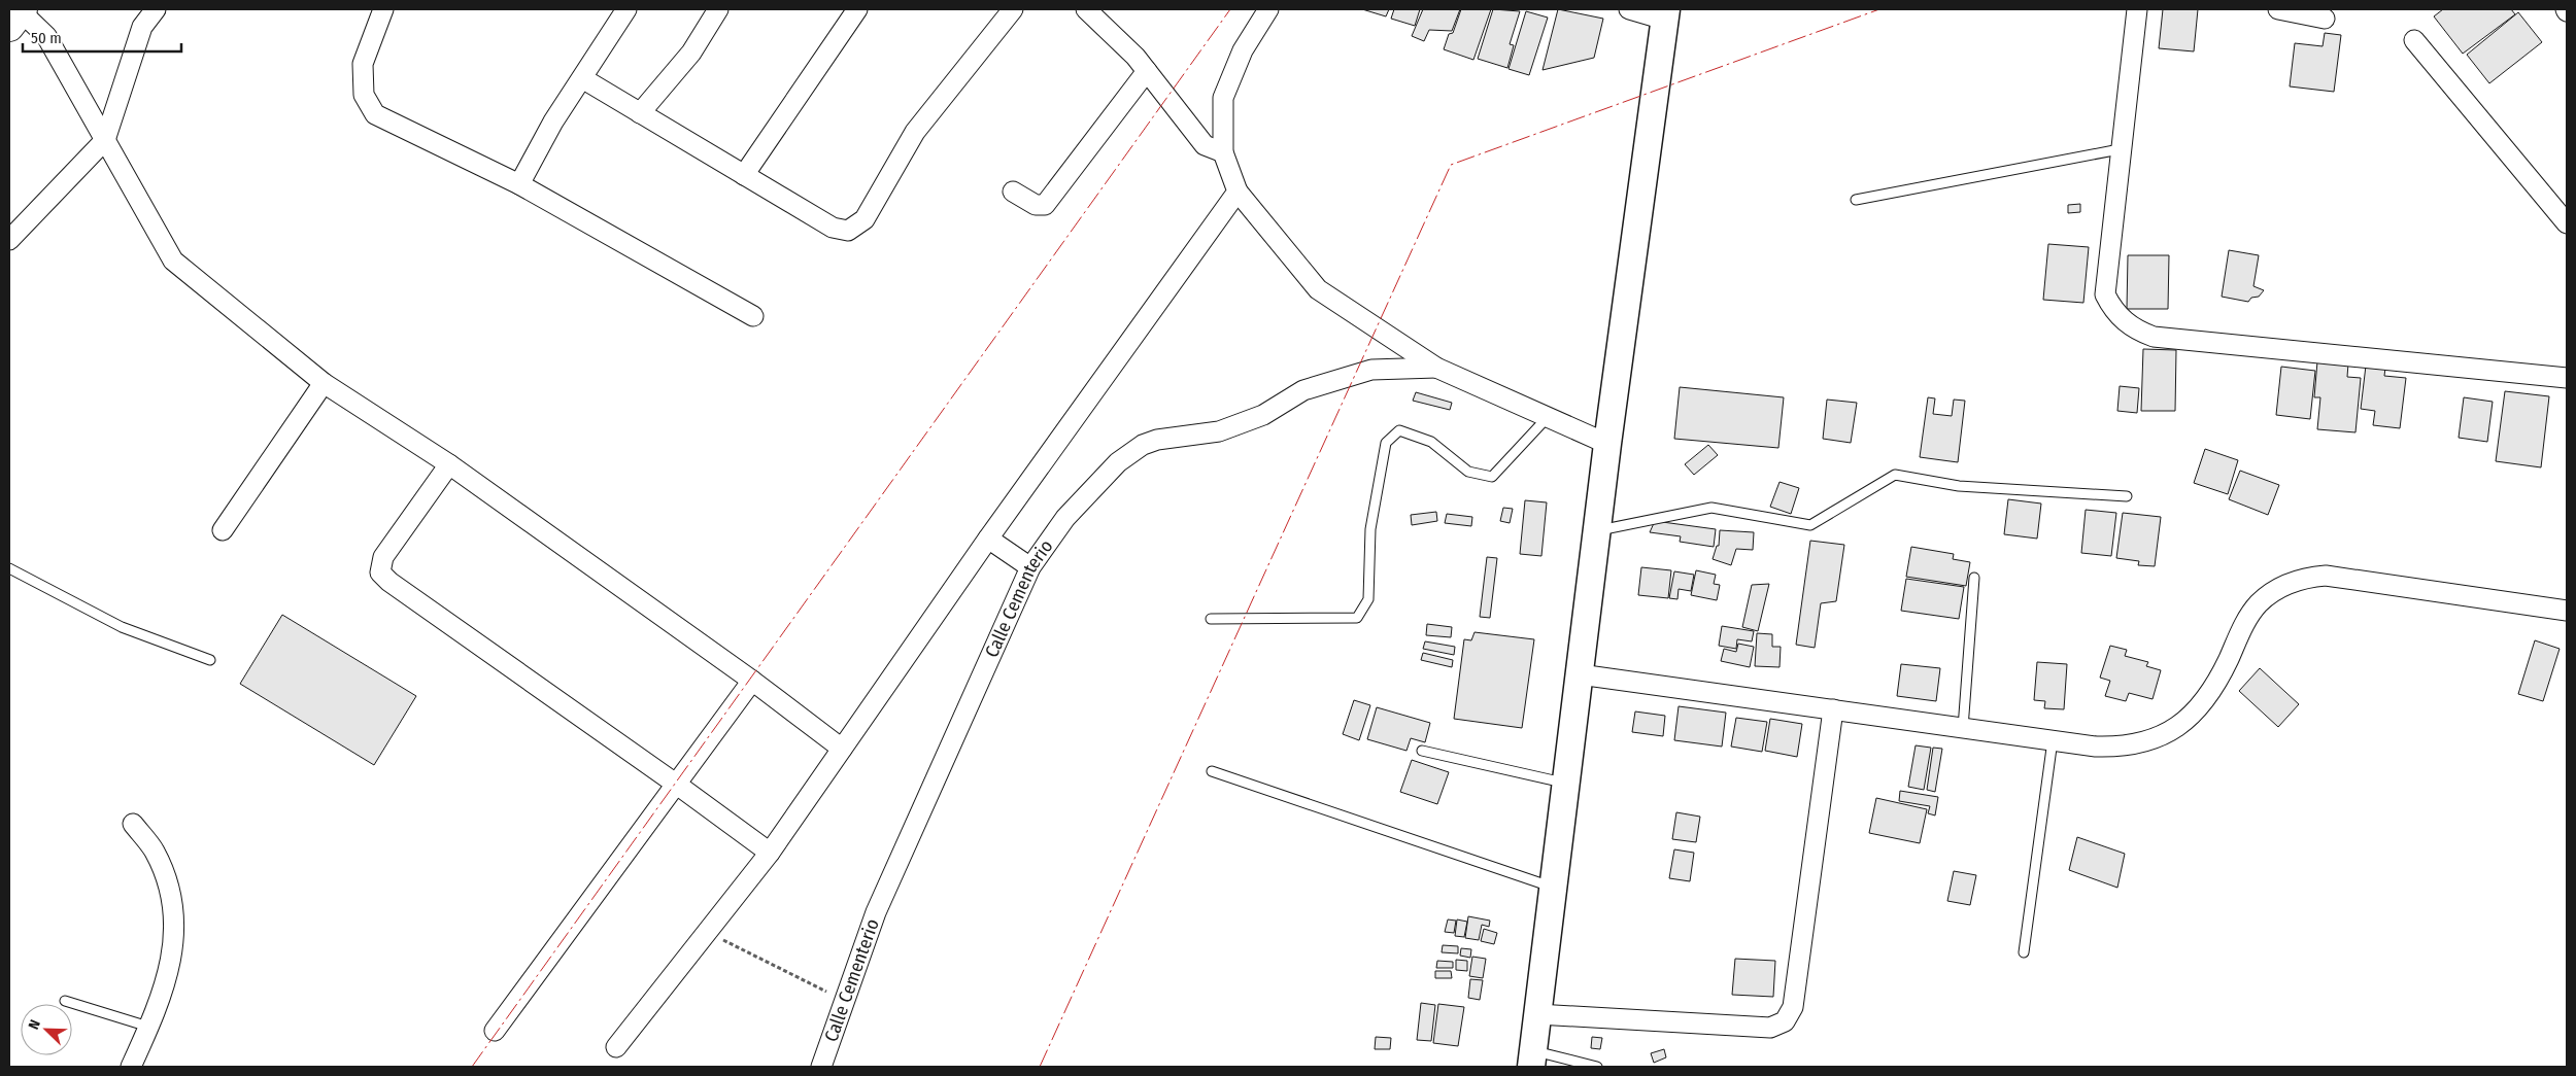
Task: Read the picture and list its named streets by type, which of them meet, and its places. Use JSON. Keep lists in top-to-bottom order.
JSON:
{
  "streets": {
    "street": ["Calle Cementerio"]
  },
  "scale_bar": "50 m",
  "north": "top left"
}
